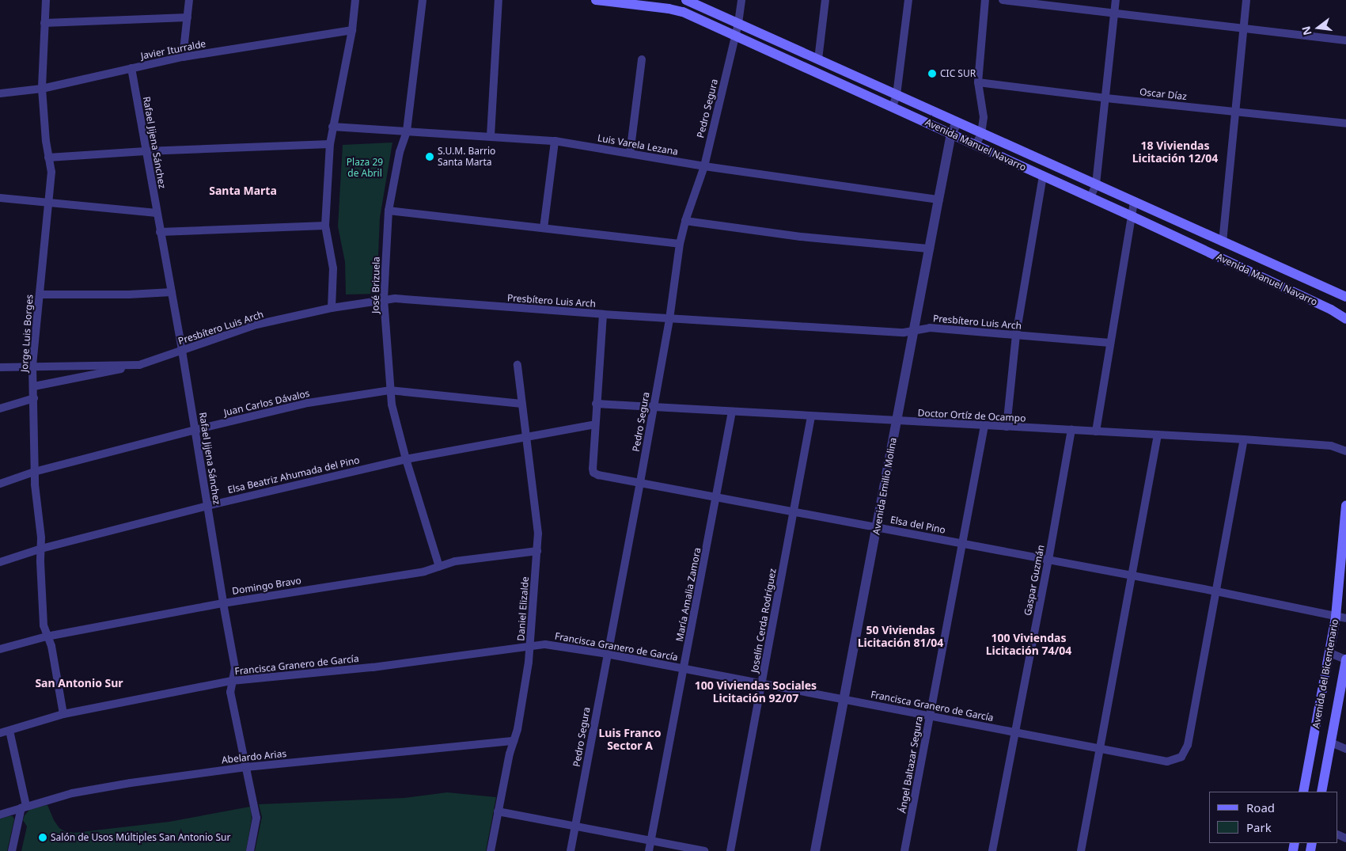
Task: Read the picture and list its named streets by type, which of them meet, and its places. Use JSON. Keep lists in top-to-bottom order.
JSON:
{
  "streets": {
    "main road": ["Avenida Manuel Navarro", "Avenida del Bicentenario"],
    "street": [
      "Javier Iturralde",
      "Oscar Díaz",
      "Pedro Segura",
      "Rafael Jijena Sánchez",
      "Luis Varela Lezana",
      "José Brizuela",
      "Presbítero Luis Arch",
      "Jorge Luis Borges",
      "Juan Carlos Dávalos",
      "Doctor Ortíz de Ocampo",
      "Elsa Beatriz Ahumada del Pino",
      "Avenida Emilio Molina",
      "Elsa del Pino",
      "Gaspar Guzmán",
      "Domingo Bravo",
      "María Amalia Zamora",
      "Daniel Elizalde",
      "Joselín Cerda Rodríguez",
      "Francisca Granero de García",
      "Abelardo Arias",
      "Ángel Baltazar Segura"
    ]
  },
  "crossings": [
    ["Javier Iturralde", "Rafael Jijena Sánchez"],
    ["Javier Iturralde", "Jorge Luis Borges"],
    ["Pedro Segura", "Luis Varela Lezana"],
    ["Pedro Segura", "Avenida Manuel Navarro"],
    ["Pedro Segura", "Presbítero Luis Arch"],
    ["Pedro Segura", "Doctor Ortíz de Ocampo"],
    ["Pedro Segura", "Elsa del Pino"],
    ["Pedro Segura", "Francisca Granero de García"],
    ["Rafael Jijena Sánchez", "Presbítero Luis Arch"],
    ["Rafael Jijena Sánchez", "Juan Carlos Dávalos"],
    ["Rafael Jijena Sánchez", "Elsa Beatriz Ahumada del Pino"],
    ["Rafael Jijena Sánchez", "Domingo Bravo"],
    ["Rafael Jijena Sánchez", "Francisca Granero de García"],
    ["Rafael Jijena Sánchez", "Abelardo Arias"],
    ["Luis Varela Lezana", "José Brizuela"],
    ["Luis Varela Lezana", "Avenida Emilio Molina"],
    ["Avenida Manuel Navarro", "Avenida Emilio Molina"],
    ["José Brizuela", "Presbítero Luis Arch"],
    ["José Brizuela", "Juan Carlos Dávalos"],
    ["José Brizuela", "Elsa Beatriz Ahumada del Pino"],
    ["José Brizuela", "Domingo Bravo"],
    ["Presbítero Luis Arch", "Jorge Luis Borges"],
    ["Presbítero Luis Arch", "Avenida Emilio Molina"],
    ["Jorge Luis Borges", "Juan Carlos Dávalos"],
    ["Jorge Luis Borges", "Elsa Beatriz Ahumada del Pino"],
    ["Jorge Luis Borges", "Domingo Bravo"],
    ["Jorge Luis Borges", "Francisca Granero de García"],
    ["Juan Carlos Dávalos", "Daniel Elizalde"],
    ["Doctor Ortíz de Ocampo", "Avenida Emilio Molina"],
    ["Doctor Ortíz de Ocampo", "Gaspar Guzmán"],
    ["Doctor Ortíz de Ocampo", "María Amalia Zamora"],
    ["Doctor Ortíz de Ocampo", "Joselín Cerda Rodríguez"],
    ["Doctor Ortíz de Ocampo", "Ángel Baltazar Segura"],
    ["Elsa Beatriz Ahumada del Pino", "Elsa del Pino"],
    ["Elsa Beatriz Ahumada del Pino", "Daniel Elizalde"],
    ["Avenida Emilio Molina", "Elsa del Pino"],
    ["Avenida Emilio Molina", "Francisca Granero de García"],
    ["Elsa del Pino", "Gaspar Guzmán"],
    ["Elsa del Pino", "María Amalia Zamora"],
    ["Elsa del Pino", "Joselín Cerda Rodríguez"],
    ["Elsa del Pino", "Francisca Granero de García"],
    ["Elsa del Pino", "Avenida del Bicentenario"],
    ["Elsa del Pino", "Ángel Baltazar Segura"],
    ["Gaspar Guzmán", "Francisca Granero de García"],
    ["Domingo Bravo", "Daniel Elizalde"],
    ["María Amalia Zamora", "Francisca Granero de García"],
    ["Daniel Elizalde", "Francisca Granero de García"],
    ["Daniel Elizalde", "Abelardo Arias"],
    ["Joselín Cerda Rodríguez", "Francisca Granero de García"],
    ["Francisca Granero de García", "Ángel Baltazar Segura"]
  ],
  "districts": [
    "18 Viviendas Licitación 12/04",
    "Santa Marta",
    "50 Viviendas Licitación 81/04",
    "100 Viviendas Licitación 74/04",
    "San Antonio Sur",
    "100 Viviendas Sociales Licitación 92/07",
    "Luis Franco Sector A"
  ],
  "parks": ["Plaza 29 de Abril"],
  "places": ["CIC SUR", "S.U.M. Barrio Santa Marta", "Salón de Usos Múltiples San Antonio Sur"],
  "legend": ["Road", "Park"],
  "north": "left"
}
